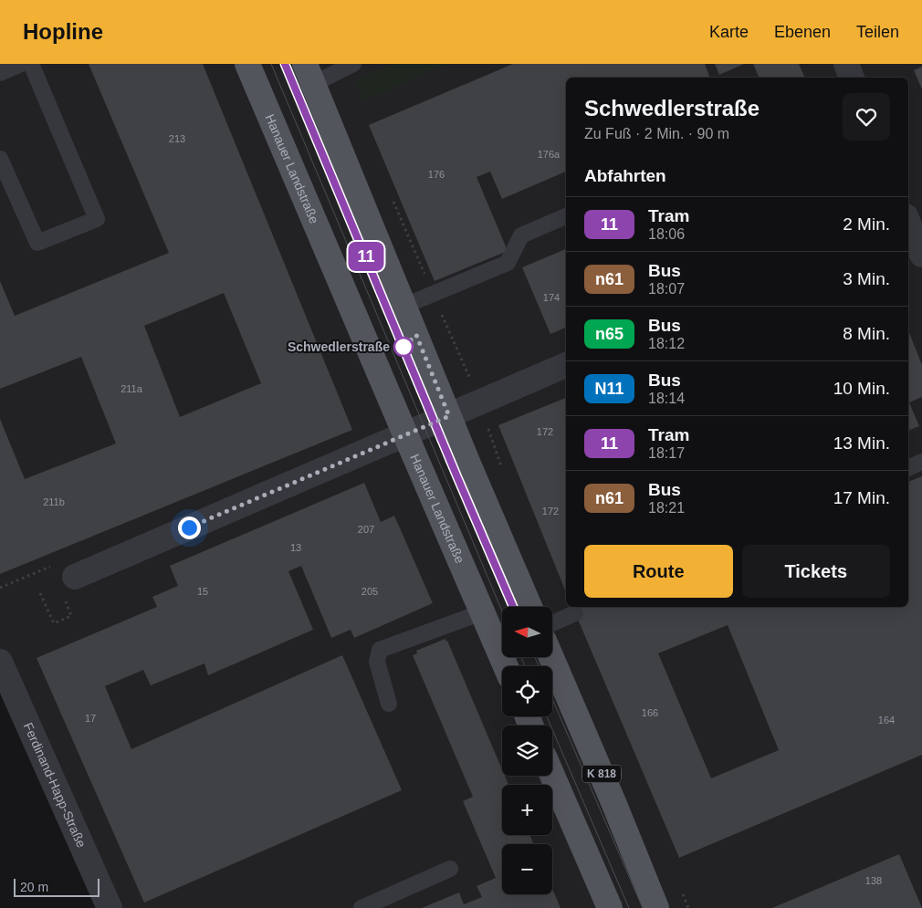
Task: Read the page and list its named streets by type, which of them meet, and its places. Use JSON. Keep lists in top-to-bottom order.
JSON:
{
  "streets": {
    "main road": ["Hanauer Landstraße", "K 818"],
    "street": ["Ferdinand-Happ-Straße"]
  },
  "places": ["Schwedlerstraße"],
  "lines": ["tram line 11"],
  "house_numbers": [
    "213",
    "176a",
    "176",
    "174",
    "211a",
    "172",
    "211b",
    "172",
    "207",
    "13",
    "15",
    "205",
    "166",
    "17",
    "164",
    "138"
  ],
  "scale_bar": "20 m",
  "north": "left",
  "page": {
    "header": "Hopline",
    "nav": ["Karte", "Ebenen", "Teilen"],
    "on_map": "11",
    "heading": [
      ["Schwedlerstraße", "Zu Fuß · 2 Min. · 90 m"],
      "Abfahrten"
    ],
    "list": [
      {
        "mark": "11",
        "name": "Tram",
        "note": "18:06",
        "value": "2 Min."
      },
      {
        "mark": "n61",
        "name": "Bus",
        "note": "18:07",
        "value": "3 Min."
      },
      {
        "mark": "n65",
        "name": "Bus",
        "note": "18:12",
        "value": "8 Min."
      },
      {
        "mark": "N11",
        "name": "Bus",
        "note": "18:14",
        "value": "10 Min."
      },
      {
        "mark": "11",
        "name": "Tram",
        "note": "18:17",
        "value": "13 Min."
      },
      {
        "mark": "n61",
        "name": "Bus",
        "note": "18:21",
        "value": "17 Min."
      }
    ],
    "buttons": ["Route", "Tickets"],
    "map_buttons": ["+", "−"],
    "scale": "20 m"
  }
}
